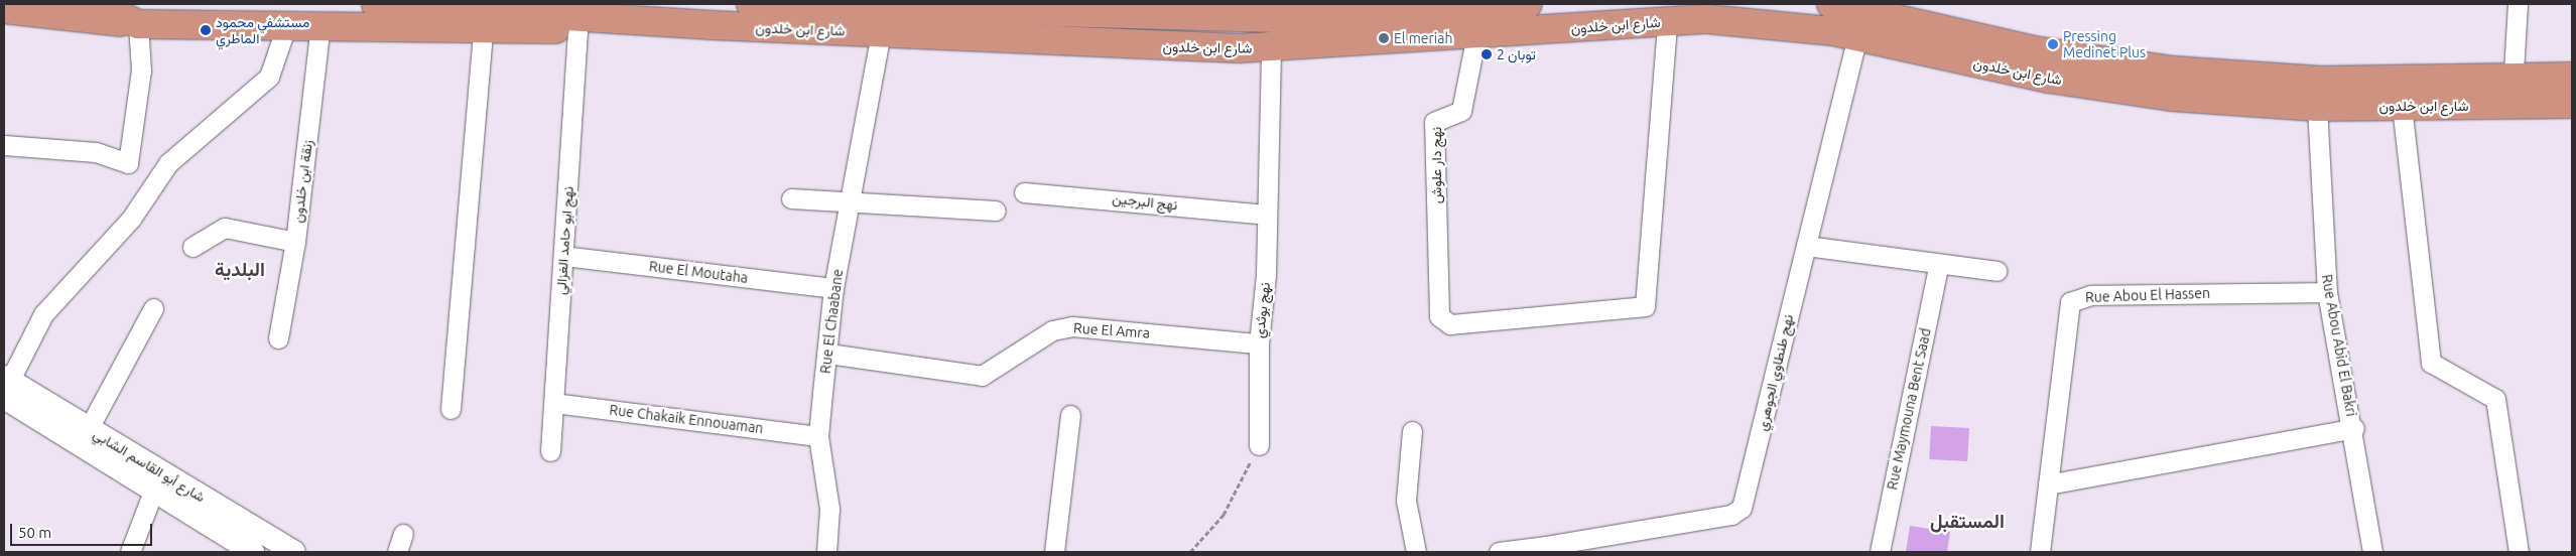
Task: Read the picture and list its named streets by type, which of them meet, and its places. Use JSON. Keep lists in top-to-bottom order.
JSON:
{
  "streets": {
    "highway": ["شارع ابن خلدون"],
    "street": [
      "نهج دار علوش",
      "زنقة ابن خلدون",
      "نهج البرجين",
      "نهج ابو حامد الغزالي",
      "Rue El Moutaha",
      "Rue Abou El Hassen",
      "نهج بوثدي",
      "Rue El Chaabane",
      "Rue El Amra",
      "Rue Abou Abid El Bakri",
      "نهج طنطاوي الجوهري",
      "Rue Maymouna Bent Saad",
      "Rue Chakaik Ennouaman",
      "شارع أبو القاسم الشابي"
    ]
  },
  "crossings": [
    ["شارع ابن خلدون", "نهج دار علوش"],
    ["شارع ابن خلدون", "نهج بوثدي"],
    ["شارع ابن خلدون", "Rue El Chaabane"],
    ["شارع ابن خلدون", "Rue Abou Abid El Bakri"],
    ["شارع ابن خلدون", "نهج طنطاوي الجوهري"],
    ["نهج البرجين", "نهج بوثدي"],
    ["نهج ابو حامد الغزالي", "Rue El Moutaha"],
    ["نهج ابو حامد الغزالي", "Rue Chakaik Ennouaman"],
    ["Rue El Moutaha", "Rue El Chaabane"],
    ["Rue Abou El Hassen", "Rue Abou Abid El Bakri"],
    ["نهج بوثدي", "Rue El Amra"],
    ["Rue El Chaabane", "Rue El Amra"],
    ["Rue El Chaabane", "Rue Chakaik Ennouaman"]
  ],
  "districts": ["البلدية", "المستقبل"],
  "places": [
    "مستشفي محمود الماطري",
    "El meriah",
    "Pressing Medinet Plus",
    "توبان 2"
  ],
  "scale_bar": "50 m"
}
